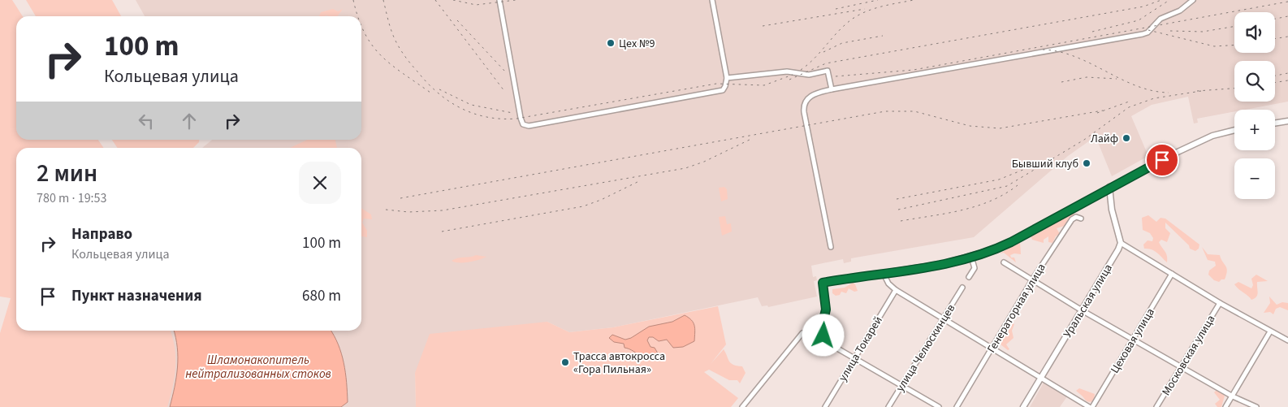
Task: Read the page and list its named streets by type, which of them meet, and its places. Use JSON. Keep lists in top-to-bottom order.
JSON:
{
  "streets": {
    "street": [
      "Уральская улица",
      "Генераторная улица",
      "Цеховая улица",
      "улица Челюскинцев",
      "улица Токарей",
      "Московская улица"
    ]
  },
  "water": ["Шламонакопитель нейтрализованных стоков"],
  "places": [
    "Цех №9",
    "Лайф",
    "Бывший клуб",
    "Трасса автокросса «Гора Пильная»"
  ],
  "page": {
    "map_buttons": ["+", "−"],
    "turn": ["100 m", "Кольцевая улица"],
    "heading": ["2 мин", "780 m · 19:53"],
    "list": [
      {
        "name": "Направо",
        "note": "Кольцевая улица",
        "value": "100 m"
      },
      {
        "name": "Пункт назначения",
        "value": "680 m"
      }
    ]
  }
}
